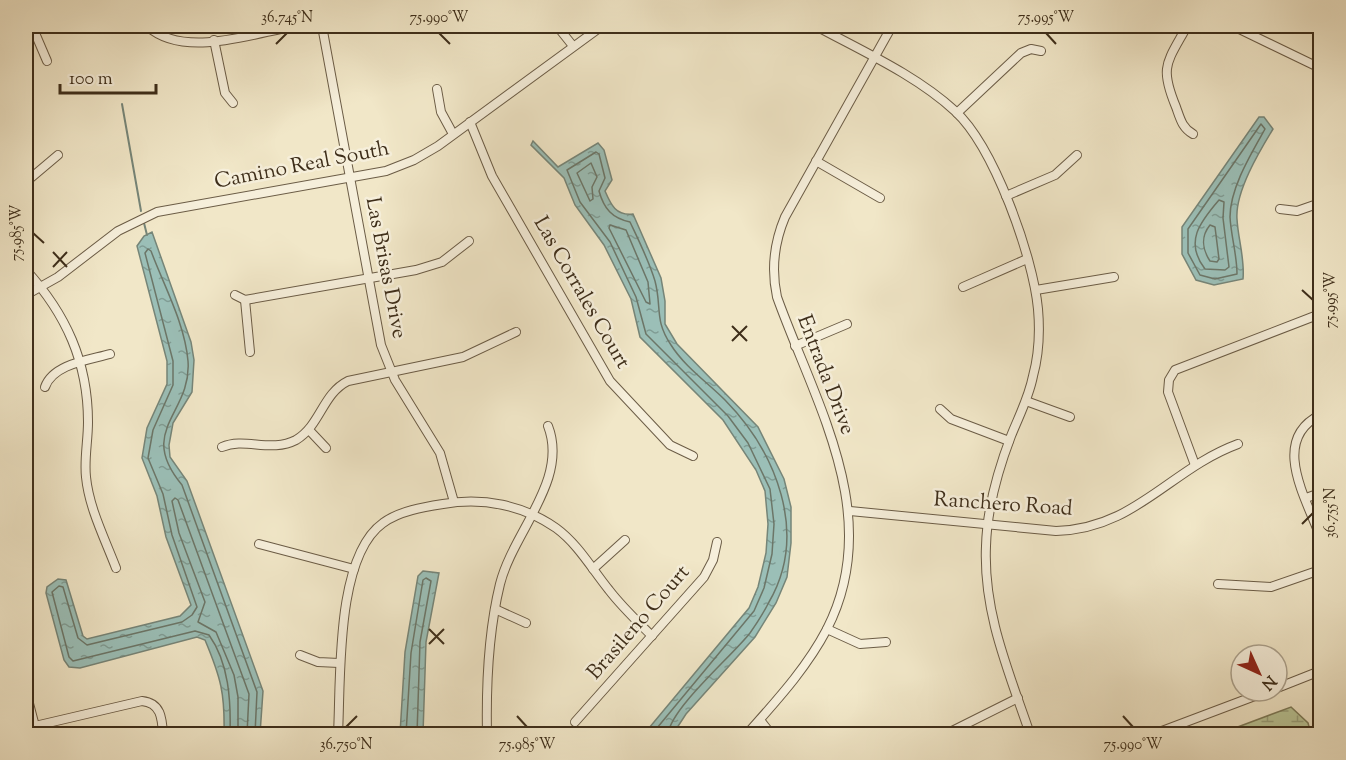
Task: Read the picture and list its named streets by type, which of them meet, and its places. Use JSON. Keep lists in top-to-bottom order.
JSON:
{
  "streets": {
    "street": [
      "Camino Real South",
      "Las Brisas Drive",
      "Las Corrales Court",
      "Entrada Drive",
      "Ranchero Road",
      "Brasileno Court"
    ]
  },
  "crossings": [
    ["Camino Real South", "Las Brisas Drive"],
    ["Camino Real South", "Las Corrales Court"],
    ["Entrada Drive", "Ranchero Road"]
  ],
  "scale_bar": "100 m",
  "north": "bottom right",
  "coordinates": [
    "36.745°N",
    "75.990°W",
    "75.995°W",
    "75.985°W",
    "36.755°N",
    "36.750°N"
  ]
}
